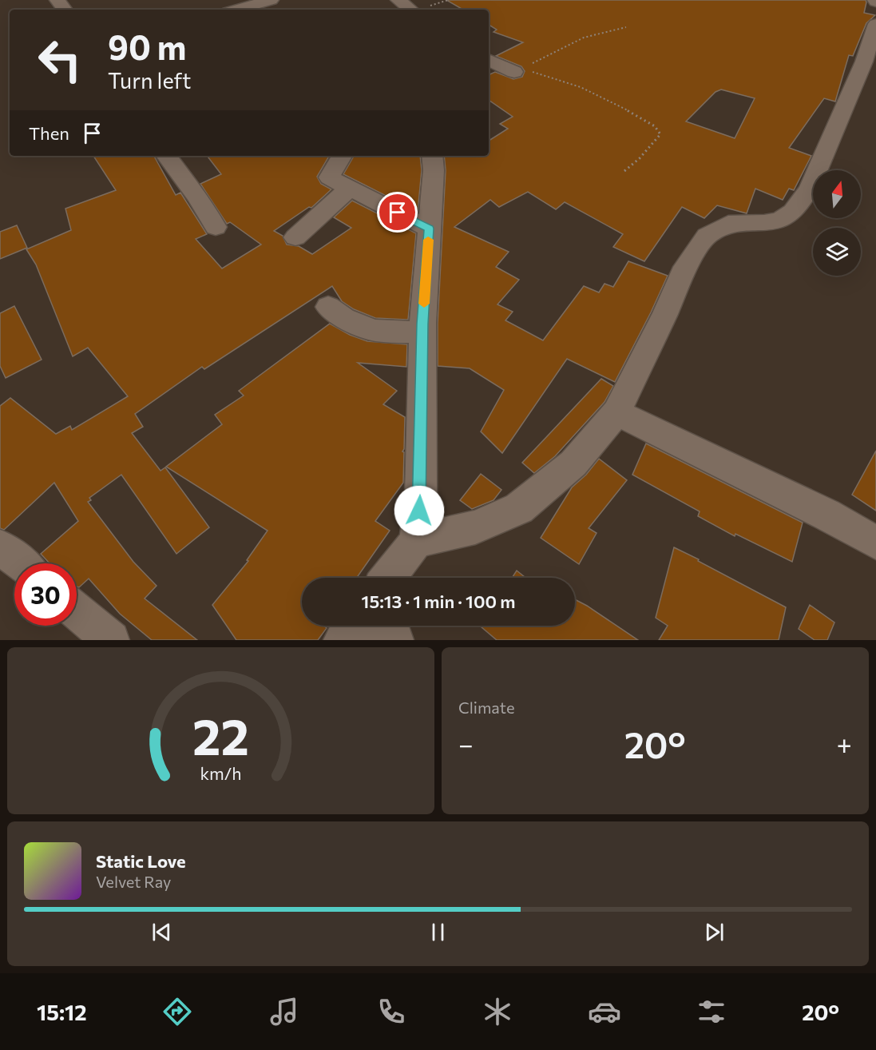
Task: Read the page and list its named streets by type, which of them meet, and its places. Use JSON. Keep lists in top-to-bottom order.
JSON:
{
  "north": "top",
  "page": {
    "turn": ["90 m", "Turn left"],
    "then": "Then",
    "limit": "30",
    "trip": "15:13 · 1 min · 100 m",
    "tile": "Climate",
    "heat": ["−", "20°", "+"],
    "song": ["Static Love", "Velvet Ray"],
    "tabs": ["15:12", "20°"],
    "gauge": ["22", "km/h"]
  }
}
